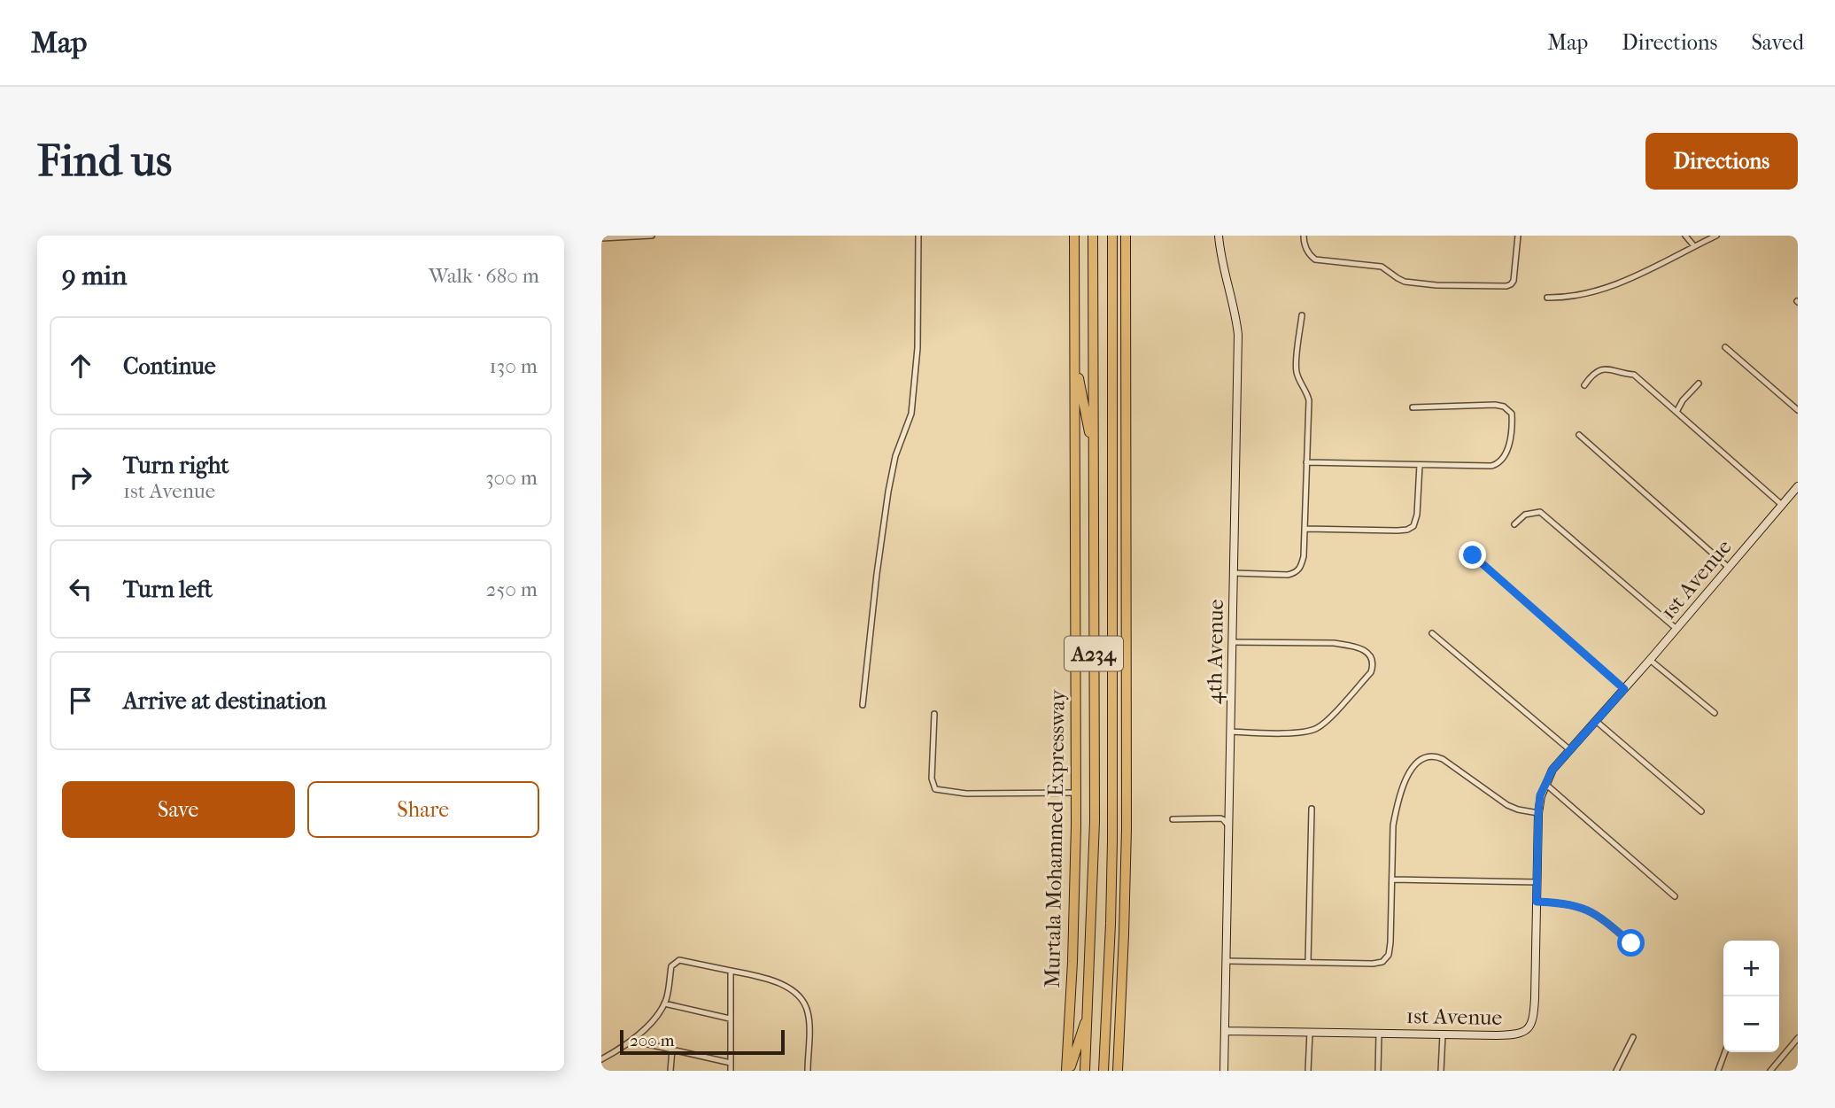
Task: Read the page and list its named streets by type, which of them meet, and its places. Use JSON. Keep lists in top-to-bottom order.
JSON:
{
  "streets": {
    "highway": ["A234", "Murtala Mohammed Expressway"],
    "street": ["1st Avenue", "4th Avenue"]
  },
  "crossings": [
    ["1st Avenue", "4th Avenue"]
  ],
  "scale_bar": "200 m",
  "page": {
    "header": "Map",
    "nav": ["Map", "Directions", "Saved"],
    "buttons": [
      "Directions",
      ["Save", "Share"]
    ],
    "title": "Find us",
    "heading": ["9 min", "Walk · 680 m"],
    "list": [
      ["Continue", "130 m"],
      ["Turn right", "1st Avenue", "300 m"],
      ["Turn left", "250 m"],
      "Arrive at destination"
    ],
    "map_buttons": ["+", "−"],
    "scale": "200 m"
  }
}
